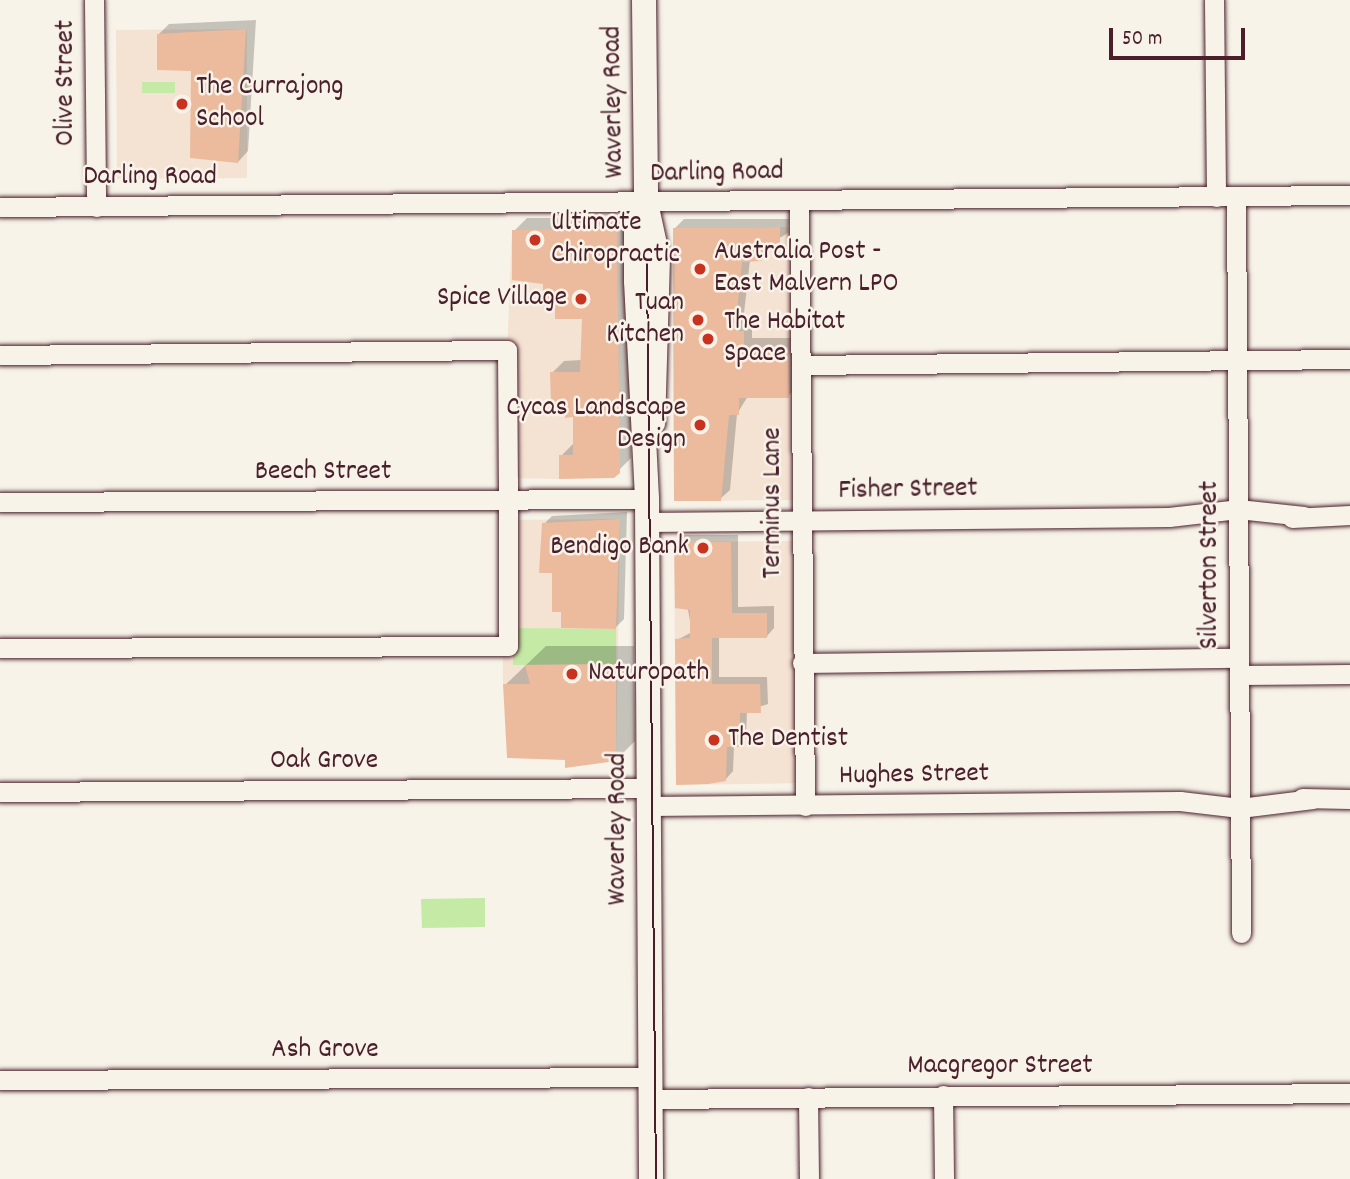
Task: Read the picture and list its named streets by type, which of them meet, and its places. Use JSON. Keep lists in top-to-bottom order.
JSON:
{
  "streets": {
    "main road": ["Waverley Road"],
    "street": [
      "Olive Street",
      "Darling Road",
      "Beech Street",
      "Fisher Street",
      "Terminus Lane",
      "Silverton Street",
      "Oak Grove",
      "Hughes Street",
      "Ash Grove",
      "Macgregor Street"
    ]
  },
  "crossings": [
    ["Olive Street", "Darling Road"],
    ["Waverley Road", "Darling Road"],
    ["Waverley Road", "Beech Street"],
    ["Waverley Road", "Fisher Street"],
    ["Waverley Road", "Oak Grove"],
    ["Waverley Road", "Hughes Street"],
    ["Waverley Road", "Ash Grove"],
    ["Waverley Road", "Macgregor Street"],
    ["Darling Road", "Terminus Lane"],
    ["Darling Road", "Silverton Street"],
    ["Beech Street", "Fisher Street"],
    ["Fisher Street", "Terminus Lane"],
    ["Fisher Street", "Silverton Street"],
    ["Terminus Lane", "Hughes Street"],
    ["Silverton Street", "Hughes Street"],
    ["Oak Grove", "Hughes Street"],
    ["Ash Grove", "Macgregor Street"]
  ],
  "places": [
    "The Currajong School",
    "Ultimate Chiropractic",
    "Australia Post - East Malvern LPO",
    "Spice Village",
    "Tuan Kitchen",
    "The Habitat Space",
    "Cycas Landscape Design",
    "Bendigo Bank",
    "Naturopath",
    "The Dentist"
  ],
  "scale_bar": "50 m"
}
